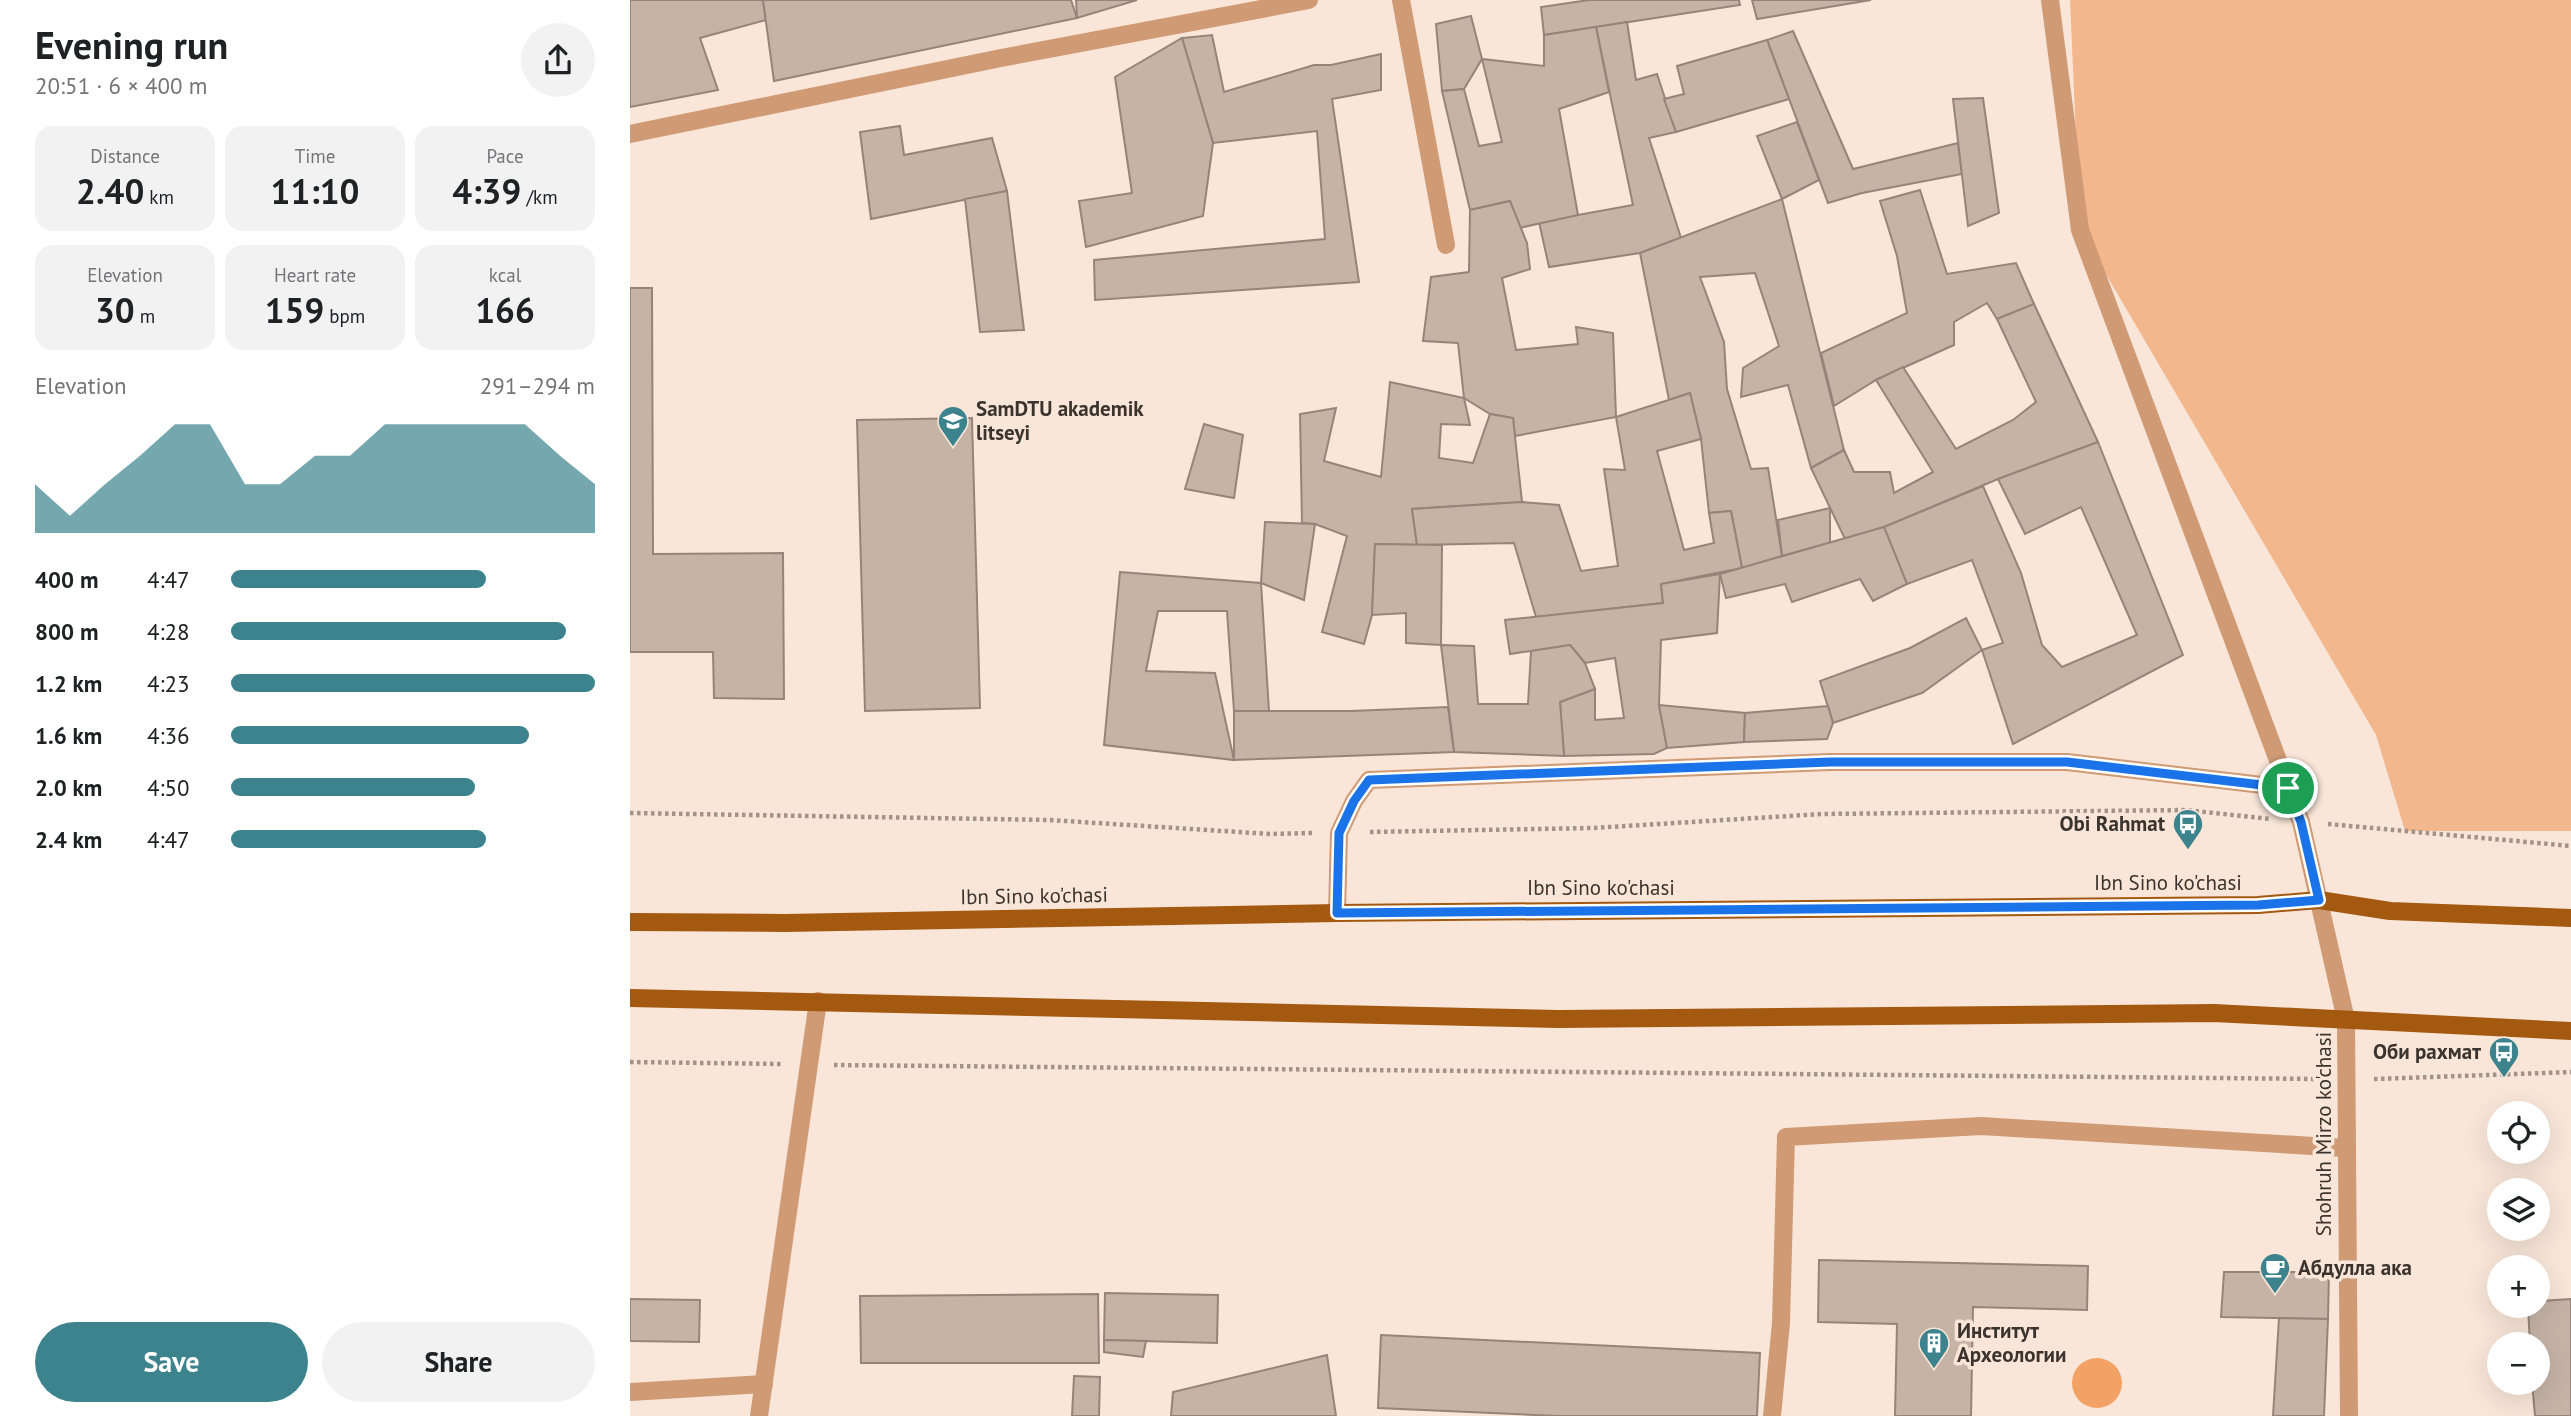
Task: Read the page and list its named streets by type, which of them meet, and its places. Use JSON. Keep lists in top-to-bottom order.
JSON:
{
  "streets": {
    "main road": ["Ibn Sino ko'chasi"],
    "street": ["Shohruh Mirzo ko'chasi"]
  },
  "crossings": [
    ["Ibn Sino ko'chasi", "Shohruh Mirzo ko'chasi"]
  ],
  "places": {
    "school or university": ["SamDTU akademik litseyi"],
    "bus stop": ["Obi Rahmat", "Оби рахмат"],
    "cafe": ["Абдулла ака"],
    "building": ["Институт Археологии"]
  },
  "page": {
    "heading": ["Evening run", "20:51 · 6 × 400 m"],
    "stats": [
      ["Distance", "2.40 km"],
      ["Time", "11:10"],
      ["Pace", "4:39 /km"],
      ["Elevation", "30 m"],
      ["Heart rate", "159 bpm"],
      ["kcal", "166"]
    ],
    "chart": ["Elevation", "291–294 m"],
    "list": [
      {
        "name": "400 m",
        "note": "4:47"
      },
      {
        "name": "800 m",
        "note": "4:28"
      },
      {
        "name": "1.2 km",
        "note": "4:23"
      },
      {
        "name": "1.6 km",
        "note": "4:36"
      },
      {
        "name": "2.0 km",
        "note": "4:50"
      },
      {
        "name": "2.4 km",
        "note": "4:47"
      }
    ],
    "map_buttons": ["+", "−"],
    "buttons": ["Save", "Share"]
  }
}
